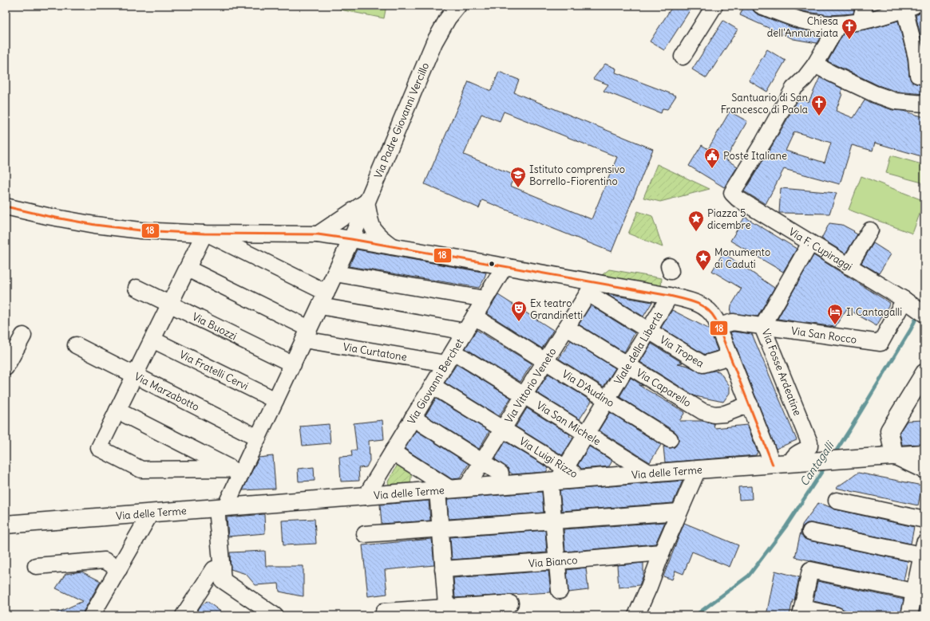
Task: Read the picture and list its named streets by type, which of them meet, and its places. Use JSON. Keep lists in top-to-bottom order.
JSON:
{
  "streets": {
    "main road": ["Via delle Terme"],
    "street": [
      "Via Padre Giovanni Vercillo",
      "Via F. Cupiraggi",
      "Via Buozzi",
      "Via San Rocco",
      "Viale della Libertà",
      "Via Tropea",
      "Via Curtatone",
      "Via Fratelli Cervi",
      "Via Fosse Ardeatine",
      "Via Giovanni Berchet",
      "Via Vittorio Veneto",
      "Via Caparello",
      "Via D'Audino",
      "Via Marzabotto",
      "Via San Michele",
      "Via Luigi Rizzo",
      "Via Bianco"
    ]
  },
  "crossings": [
    ["Via Padre Giovanni Vercillo", "Via Buozzi"],
    ["Via Padre Giovanni Vercillo", "Via Curtatone"],
    ["Via Padre Giovanni Vercillo", "Via Fratelli Cervi"],
    ["Via Padre Giovanni Vercillo", "Via Marzabotto"],
    ["Via Padre Giovanni Vercillo", "Via delle Terme"],
    ["Via F. Cupiraggi", "Via San Rocco"],
    ["Via F. Cupiraggi", "Via Fosse Ardeatine"],
    ["Via San Rocco", "Via Fosse Ardeatine"],
    ["Viale della Libertà", "Via Tropea"],
    ["Viale della Libertà", "Via Caparello"],
    ["Viale della Libertà", "Via D'Audino"],
    ["Viale della Libertà", "Via San Michele"],
    ["Viale della Libertà", "Via Luigi Rizzo"],
    ["Viale della Libertà", "Via delle Terme"],
    ["Via Tropea", "Via Vittorio Veneto"],
    ["Via Curtatone", "Via Giovanni Berchet"],
    ["Via Curtatone", "Via San Michele"],
    ["Via Fosse Ardeatine", "Via delle Terme"],
    ["Via Giovanni Berchet", "Via D'Audino"],
    ["Via Giovanni Berchet", "Via San Michele"],
    ["Via Giovanni Berchet", "Via Luigi Rizzo"],
    ["Via Giovanni Berchet", "Via delle Terme"],
    ["Via Vittorio Veneto", "Via Caparello"],
    ["Via Vittorio Veneto", "Via D'Audino"],
    ["Via Vittorio Veneto", "Via San Michele"],
    ["Via Vittorio Veneto", "Via Luigi Rizzo"],
    ["Via Vittorio Veneto", "Via delle Terme"],
    ["Via San Michele", "Via delle Terme"],
    ["Via Luigi Rizzo", "Via delle Terme"]
  ],
  "water": ["Cantagalli"],
  "places": {
    "church": ["Chiesa dell'Annunziata", "Santuario di San Francesco di Paola"],
    "public building": ["Poste Italiane"],
    "school or university": ["Istituto comprensivo Borrello-Fiorentino"],
    "place": ["Piazza 5 dicembre", "Monumento ai Caduti"],
    "theatre": ["Ex teatro Grandinetti"],
    "hotel": ["Il Cantagalli"]
  },
  "lines": ["transit line 18"]
}
